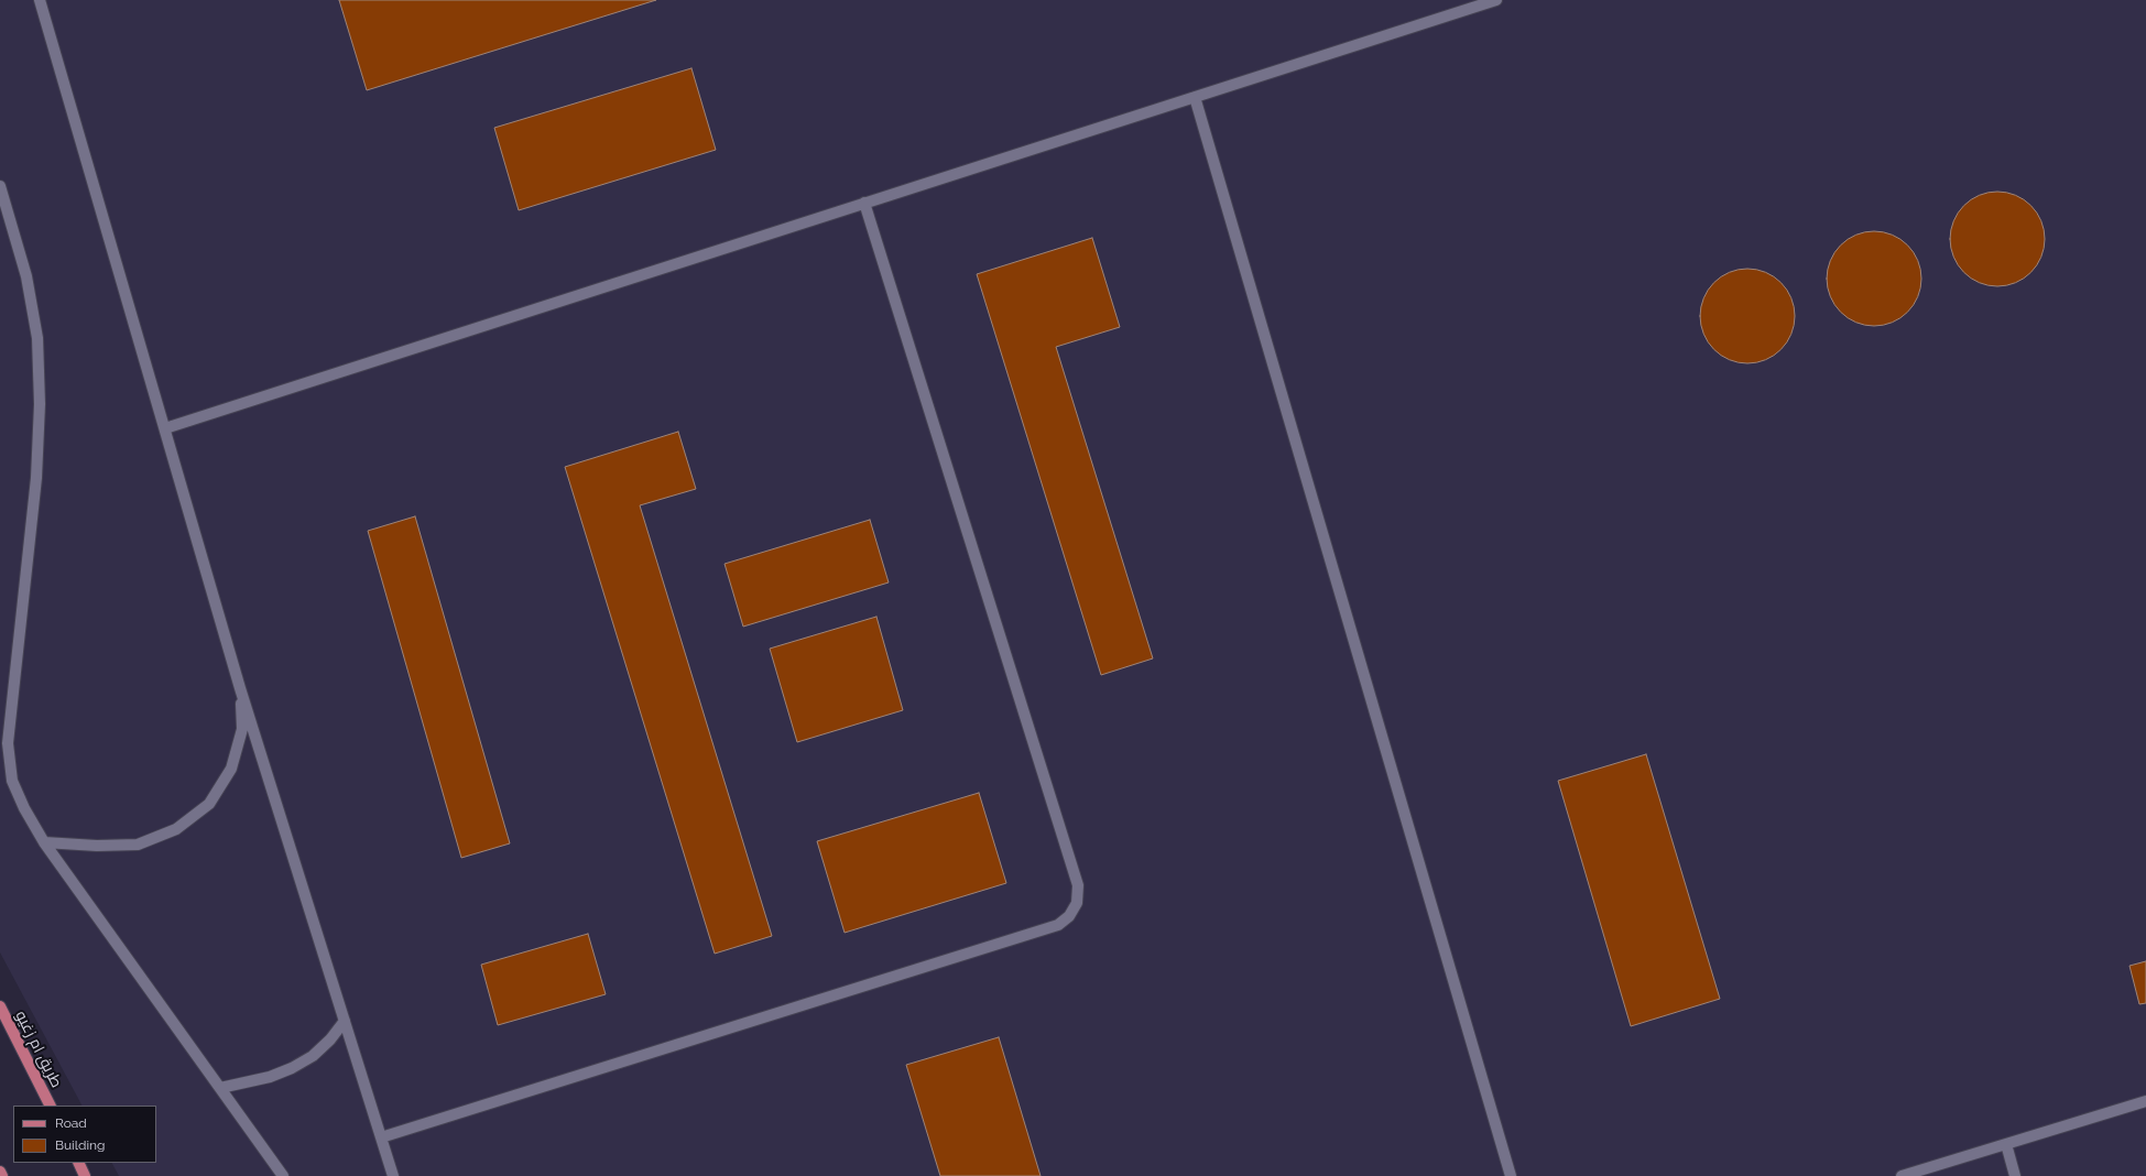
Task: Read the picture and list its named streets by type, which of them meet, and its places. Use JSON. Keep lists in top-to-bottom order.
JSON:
{
  "streets": {
    "main road": ["طريق ام زغيو"]
  },
  "legend": ["Road", "Building"]
}
